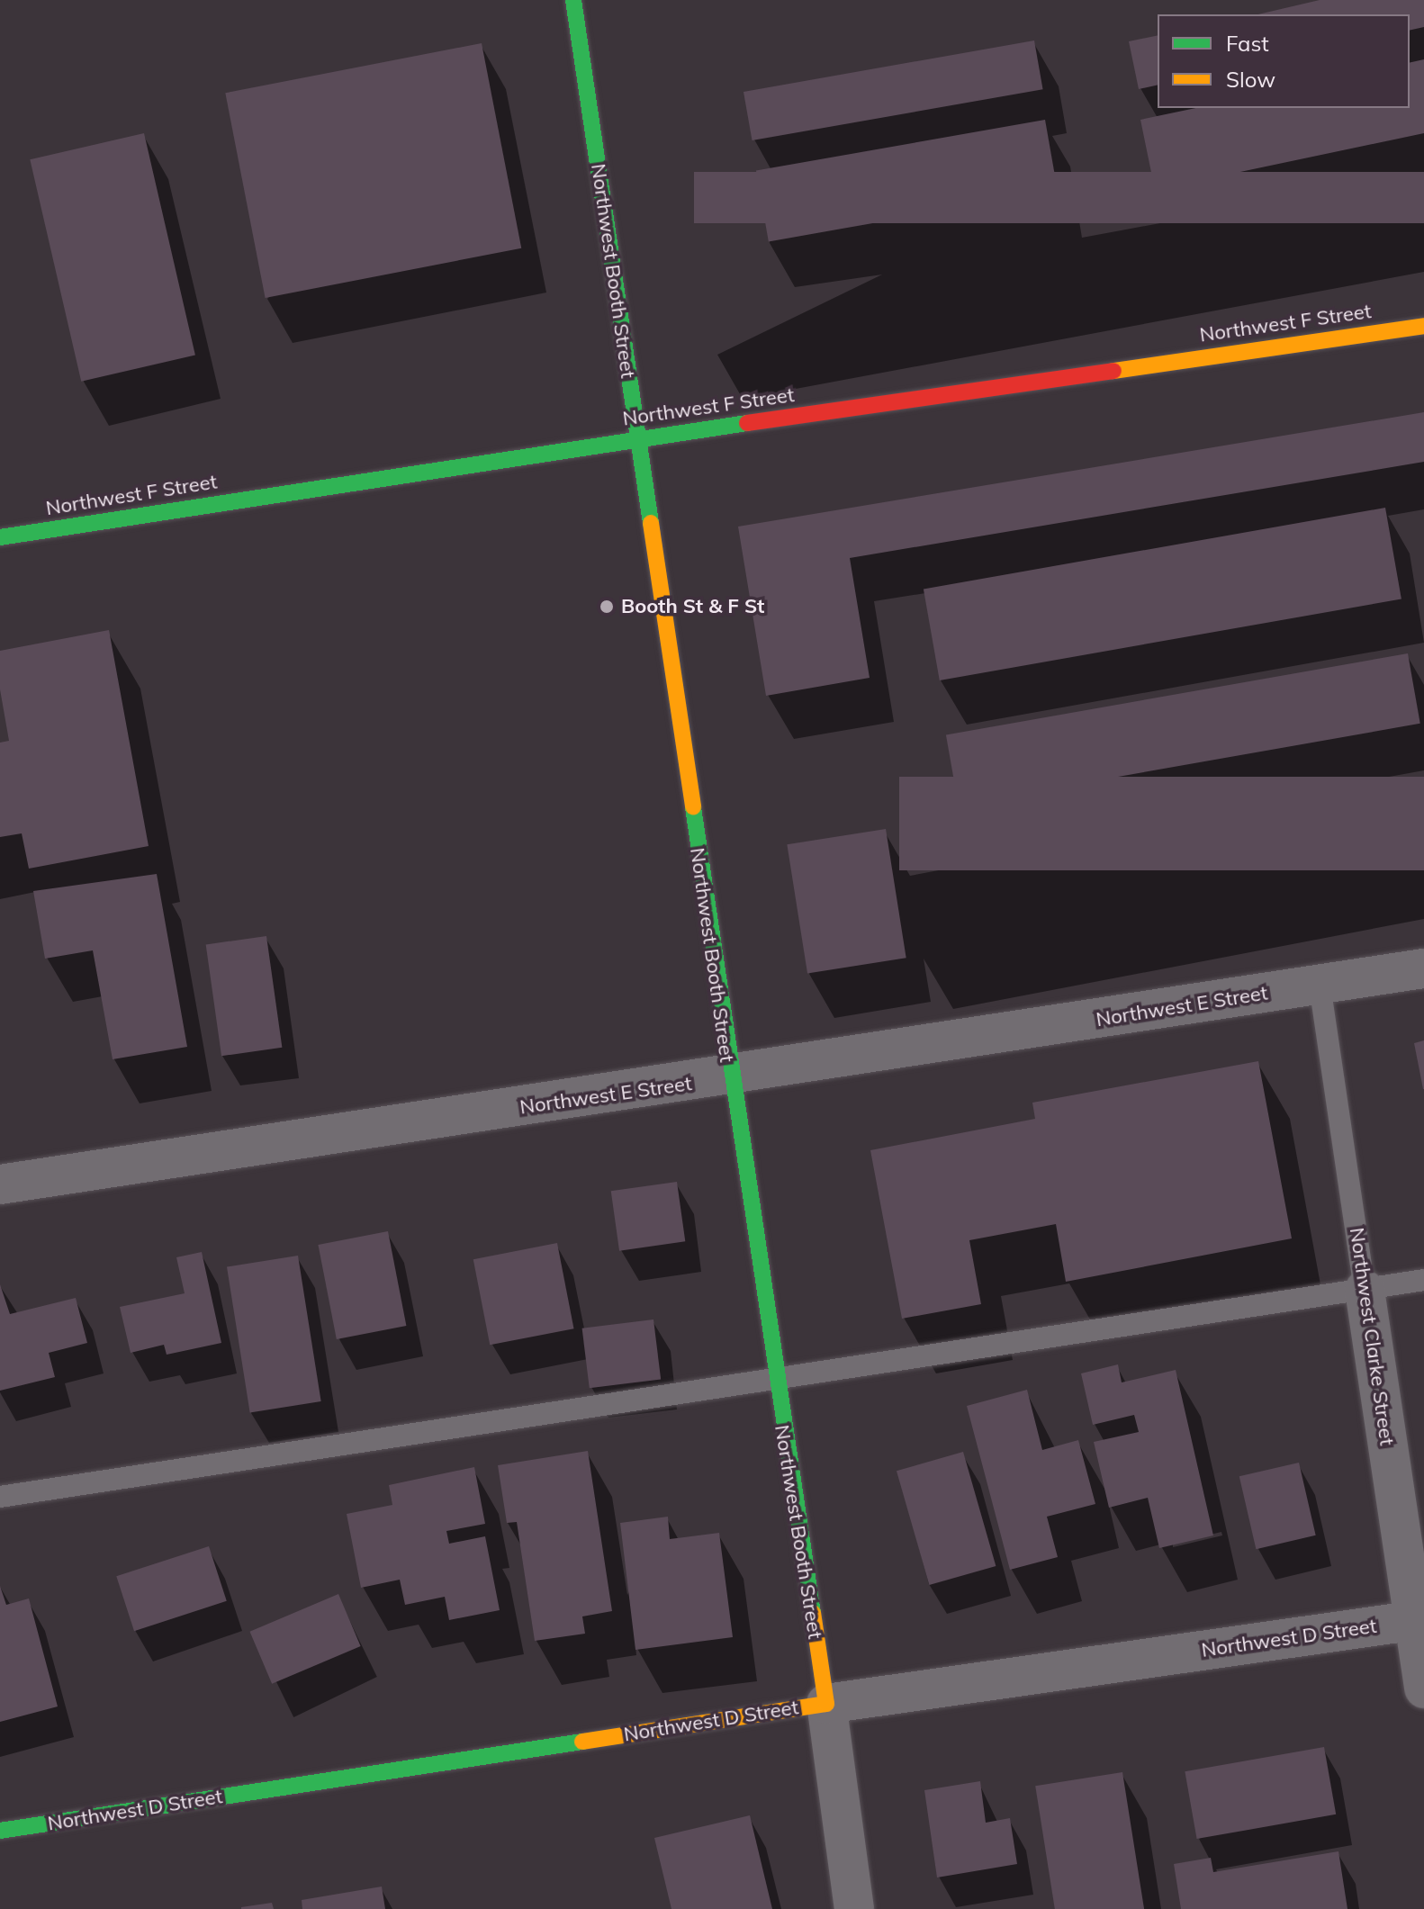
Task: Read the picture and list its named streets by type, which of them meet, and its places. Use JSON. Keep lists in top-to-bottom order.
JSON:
{
  "streets": {
    "street": [
      "Northwest Booth Street",
      "Northwest F Street",
      "Northwest E Street",
      "Northwest Clarke Street",
      "Northwest D Street"
    ]
  },
  "crossings": [
    ["Northwest Booth Street", "Northwest F Street"],
    ["Northwest Booth Street", "Northwest E Street"],
    ["Northwest Booth Street", "Northwest D Street"],
    ["Northwest E Street", "Northwest Clarke Street"],
    ["Northwest Clarke Street", "Northwest D Street"]
  ],
  "places": ["Booth St & F St"],
  "legend": ["Fast", "Slow"]
}
